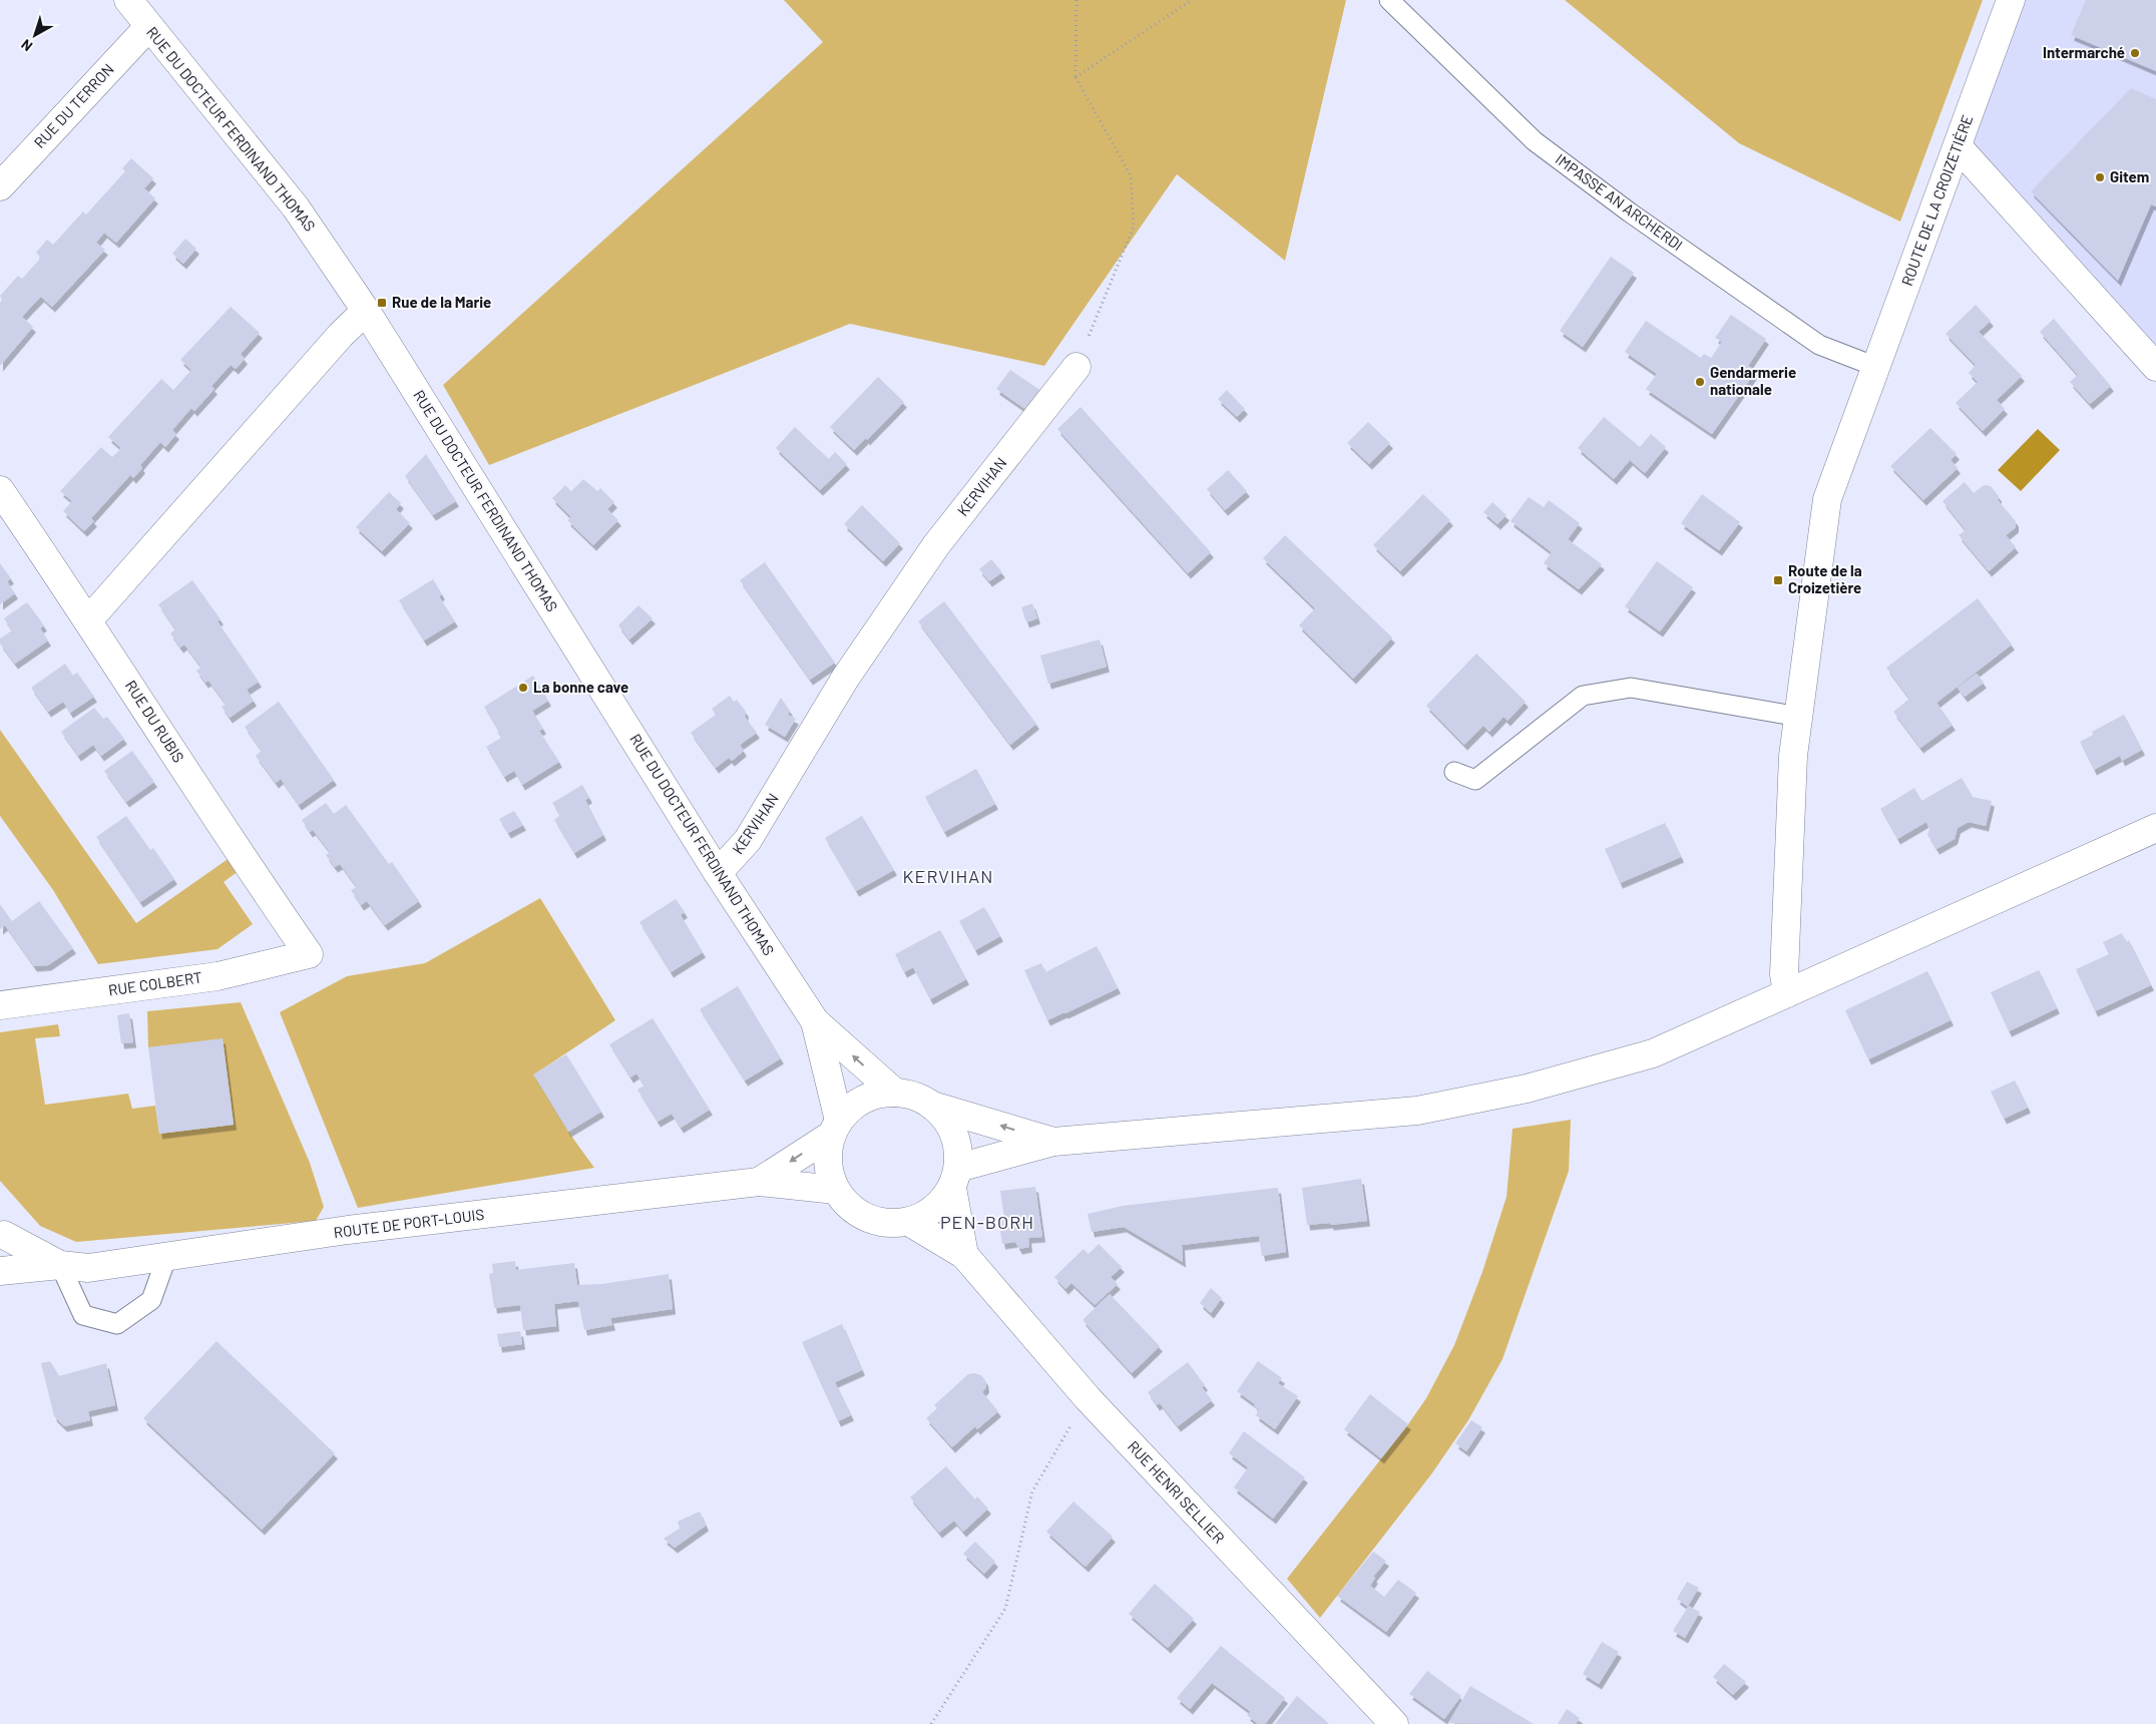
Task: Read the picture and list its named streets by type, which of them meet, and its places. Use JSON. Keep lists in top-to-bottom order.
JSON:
{
  "streets": {
    "street": [
      "RUE DU TERRON",
      "RUE DU DOCTEUR FERDINAND THOMAS",
      "ROUTE DE LA CROIZETIÈRE",
      "KERVIHAN",
      "RUE DU RUBIS",
      "RUE COLBERT",
      "ROUTE DE PORT-LOUIS",
      "RUE HENRI SELLIER"
    ],
    "lane": ["IMPASSE AN ARCHERDI"]
  },
  "crossings": [
    ["RUE DU TERRON", "RUE DU DOCTEUR FERDINAND THOMAS"],
    ["RUE DU DOCTEUR FERDINAND THOMAS", "KERVIHAN"],
    ["RUE DU DOCTEUR FERDINAND THOMAS", "RUE HENRI SELLIER"],
    ["ROUTE DE LA CROIZETIÈRE", "IMPASSE AN ARCHERDI"],
    ["RUE DU RUBIS", "RUE COLBERT"]
  ],
  "districts": ["KERVIHAN", "PEN-BORH"],
  "places": {
    "other": [
      "Intermarché",
      "Gitem",
      "Gendarmerie nationale",
      "La bonne cave"
    ],
    "transit": ["Rue de la Marie", "Route de la Croizetière"]
  },
  "north": "bottom left"
}
